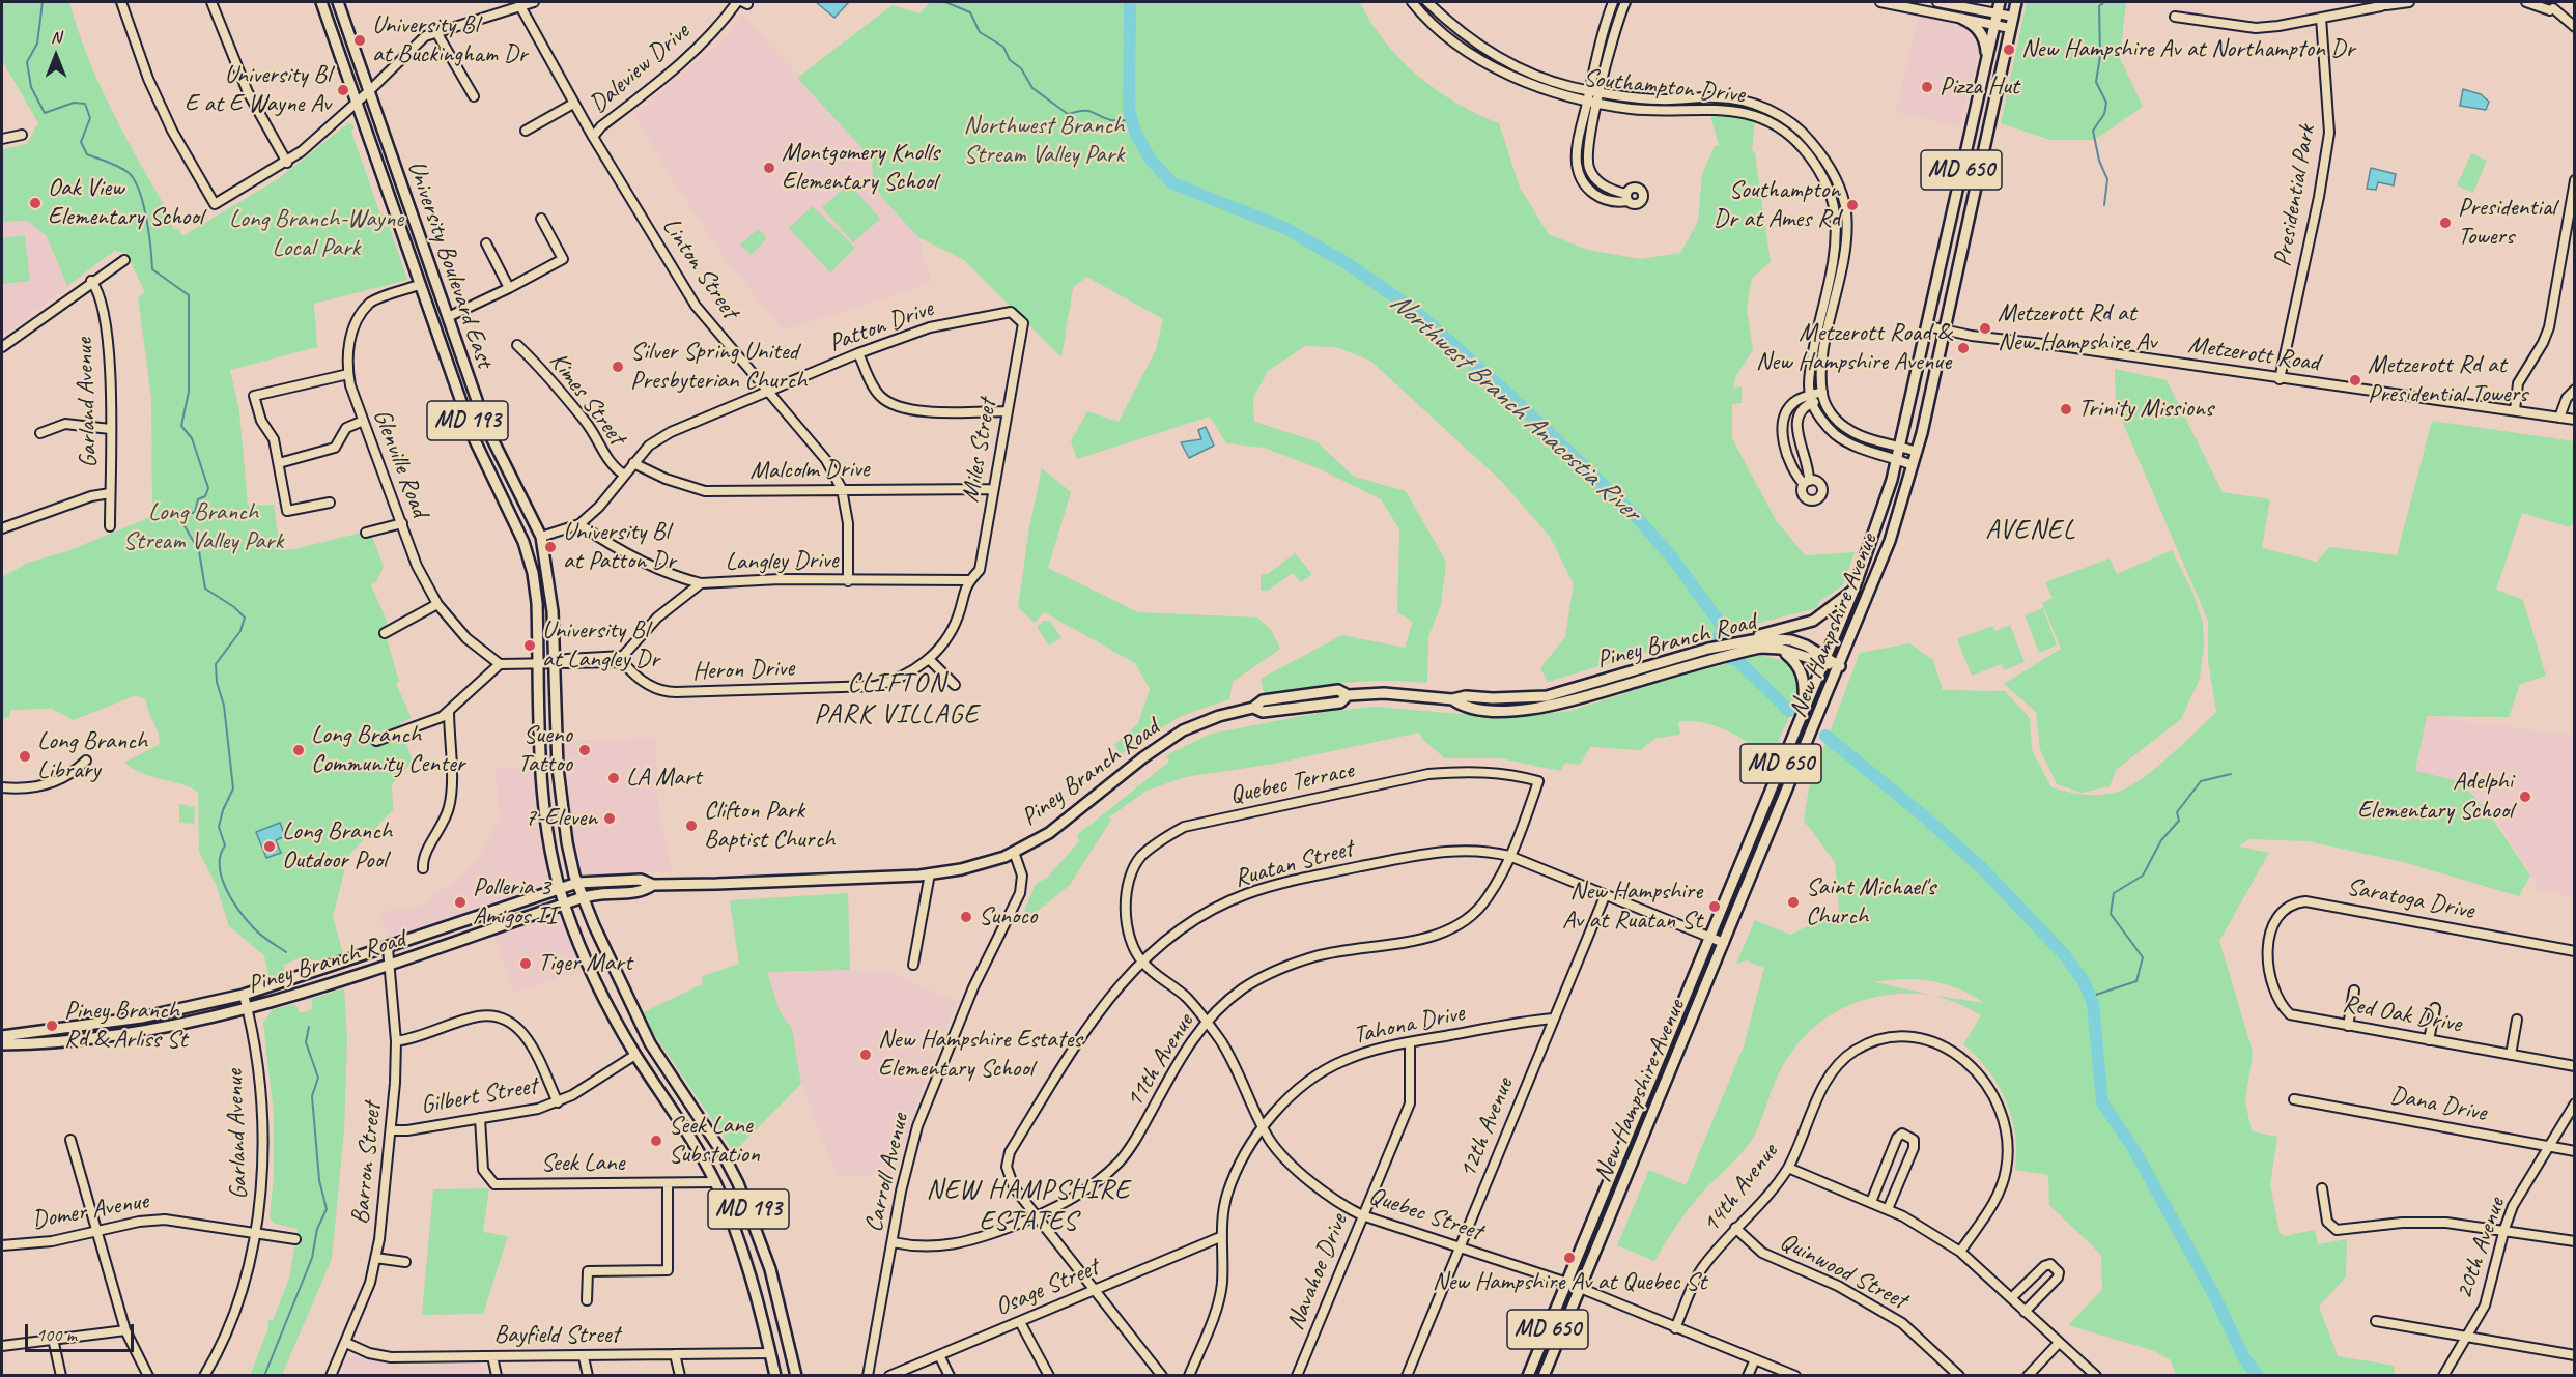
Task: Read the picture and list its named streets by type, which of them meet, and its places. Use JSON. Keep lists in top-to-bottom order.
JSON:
{
  "streets": {
    "main road": [
      "MD 650",
      "University Boulevard East",
      "MD 193",
      "New Hampshire Avenue",
      "Piney Branch Road"
    ],
    "street": [
      "Daleview Drive",
      "Southampton Drive",
      "Presidential Park",
      "Linton Street",
      "Patton Drive",
      "Metzerott Road",
      "Kimes Street",
      "Garland Avenue",
      "Miles Street",
      "Glenville Road",
      "Malcolm Drive",
      "Langley Drive",
      "Heron Drive",
      "Quebec Terrace",
      "Ruatan Street",
      "Saratoga Drive",
      "Red Oak Drive",
      "Tahona Drive",
      "11th Avenue",
      "Gilbert Street",
      "Dana Drive",
      "12th Avenue",
      "Barron Street",
      "Seek Lane",
      "Carroll Avenue",
      "14th Avenue",
      "Domer Avenue",
      "Quebec Street",
      "20th Avenue",
      "Quinwood Street",
      "Navahoe Drive",
      "Osage Street",
      "Bayfield Street"
    ]
  },
  "crossings": [
    ["Daleview Drive", "Linton Street"],
    ["Presidential Park", "Metzerott Road"],
    ["University Boulevard East", "Patton Drive"],
    ["University Boulevard East", "Glenville Road"],
    ["University Boulevard East", "Piney Branch Road"],
    ["University Boulevard East", "Gilbert Street"],
    ["University Boulevard East", "Seek Lane"],
    ["University Boulevard East", "Bayfield Street"],
    ["Linton Street", "Patton Drive"],
    ["Linton Street", "Malcolm Drive"],
    ["Linton Street", "Langley Drive"],
    ["Patton Drive", "Kimes Street"],
    ["Patton Drive", "Miles Street"],
    ["Patton Drive", "Malcolm Drive"],
    ["Metzerott Road", "New Hampshire Avenue"],
    ["Garland Avenue", "Piney Branch Road"],
    ["Garland Avenue", "Domer Avenue"],
    ["Miles Street", "Malcolm Drive"],
    ["Miles Street", "Langley Drive"],
    ["Miles Street", "Heron Drive"],
    ["Langley Drive", "Heron Drive"],
    ["New Hampshire Avenue", "Piney Branch Road"],
    ["New Hampshire Avenue", "Ruatan Street"],
    ["New Hampshire Avenue", "Quebec Street"],
    ["Piney Branch Road", "Barron Street"],
    ["Piney Branch Road", "Carroll Avenue"],
    ["Quebec Terrace", "Ruatan Street"],
    ["Quebec Terrace", "11th Avenue"],
    ["Quebec Terrace", "Quebec Street"],
    ["Ruatan Street", "11th Avenue"],
    ["Ruatan Street", "12th Avenue"],
    ["Ruatan Street", "Quebec Street"],
    ["Ruatan Street", "Osage Street"],
    ["Saratoga Drive", "Red Oak Drive"],
    ["Tahona Drive", "12th Avenue"],
    ["Tahona Drive", "Quebec Street"],
    ["Tahona Drive", "Navahoe Drive"],
    ["Tahona Drive", "Osage Street"],
    ["11th Avenue", "Carroll Avenue"],
    ["11th Avenue", "Quebec Street"],
    ["Gilbert Street", "Barron Street"],
    ["Gilbert Street", "Seek Lane"],
    ["Dana Drive", "20th Avenue"],
    ["12th Avenue", "Quebec Street"],
    ["Barron Street", "Bayfield Street"],
    ["14th Avenue", "Quebec Street"],
    ["14th Avenue", "Quinwood Street"],
    ["Quebec Street", "Navahoe Drive"]
  ],
  "districts": ["AVENEL", "CLIFTON PARK VILLAGE", "NEW HAMPSHIRE ESTATES"],
  "water": ["Northwest Branch Anacostia River"],
  "parks": ["Northwest Branch Stream Valley Park", "Long Branch-Wayne Local Park", "Long Branch Stream Valley Park"],
  "places": [
    "University Bl at Buckingham Dr",
    "New Hampshire Av at Northampton Dr",
    "Pizza Hut",
    "University Bl E at E Wayne Av",
    "Montgomery Knolls Elementary School",
    "Oak View Elementary School",
    "Southampton Dr at Ames Rd",
    "Presidential Towers",
    "Metzerott Rd at New Hampshire Av",
    "Metzerott Road & New Hampshire Avenue",
    "Silver Spring United Presbyterian Church",
    "Metzerott Rd at Presidential Towers",
    "Trinity Missions",
    "University Bl at Patton Dr",
    "University Bl at Langley Dr",
    "Long Branch Community Center",
    "Sueno Tattoo",
    "Long Branch Library",
    "LA Mart",
    "Adelphi Elementary School",
    "7-Eleven",
    "Clifton Park Baptist Church",
    "Long Branch Outdoor Pool",
    "Polleria 3 Amigos II",
    "Saint Michael's Church",
    "New Hampshire Av at Ruatan St",
    "Sunoco",
    "Tiger Mart",
    "Piney Branch Rd & Arliss St",
    "New Hampshire Estates Elementary School",
    "Seek Lane Substation",
    "New Hampshire Av at Quebec St"
  ],
  "scale_bar": "100 m",
  "north": "top"
}
